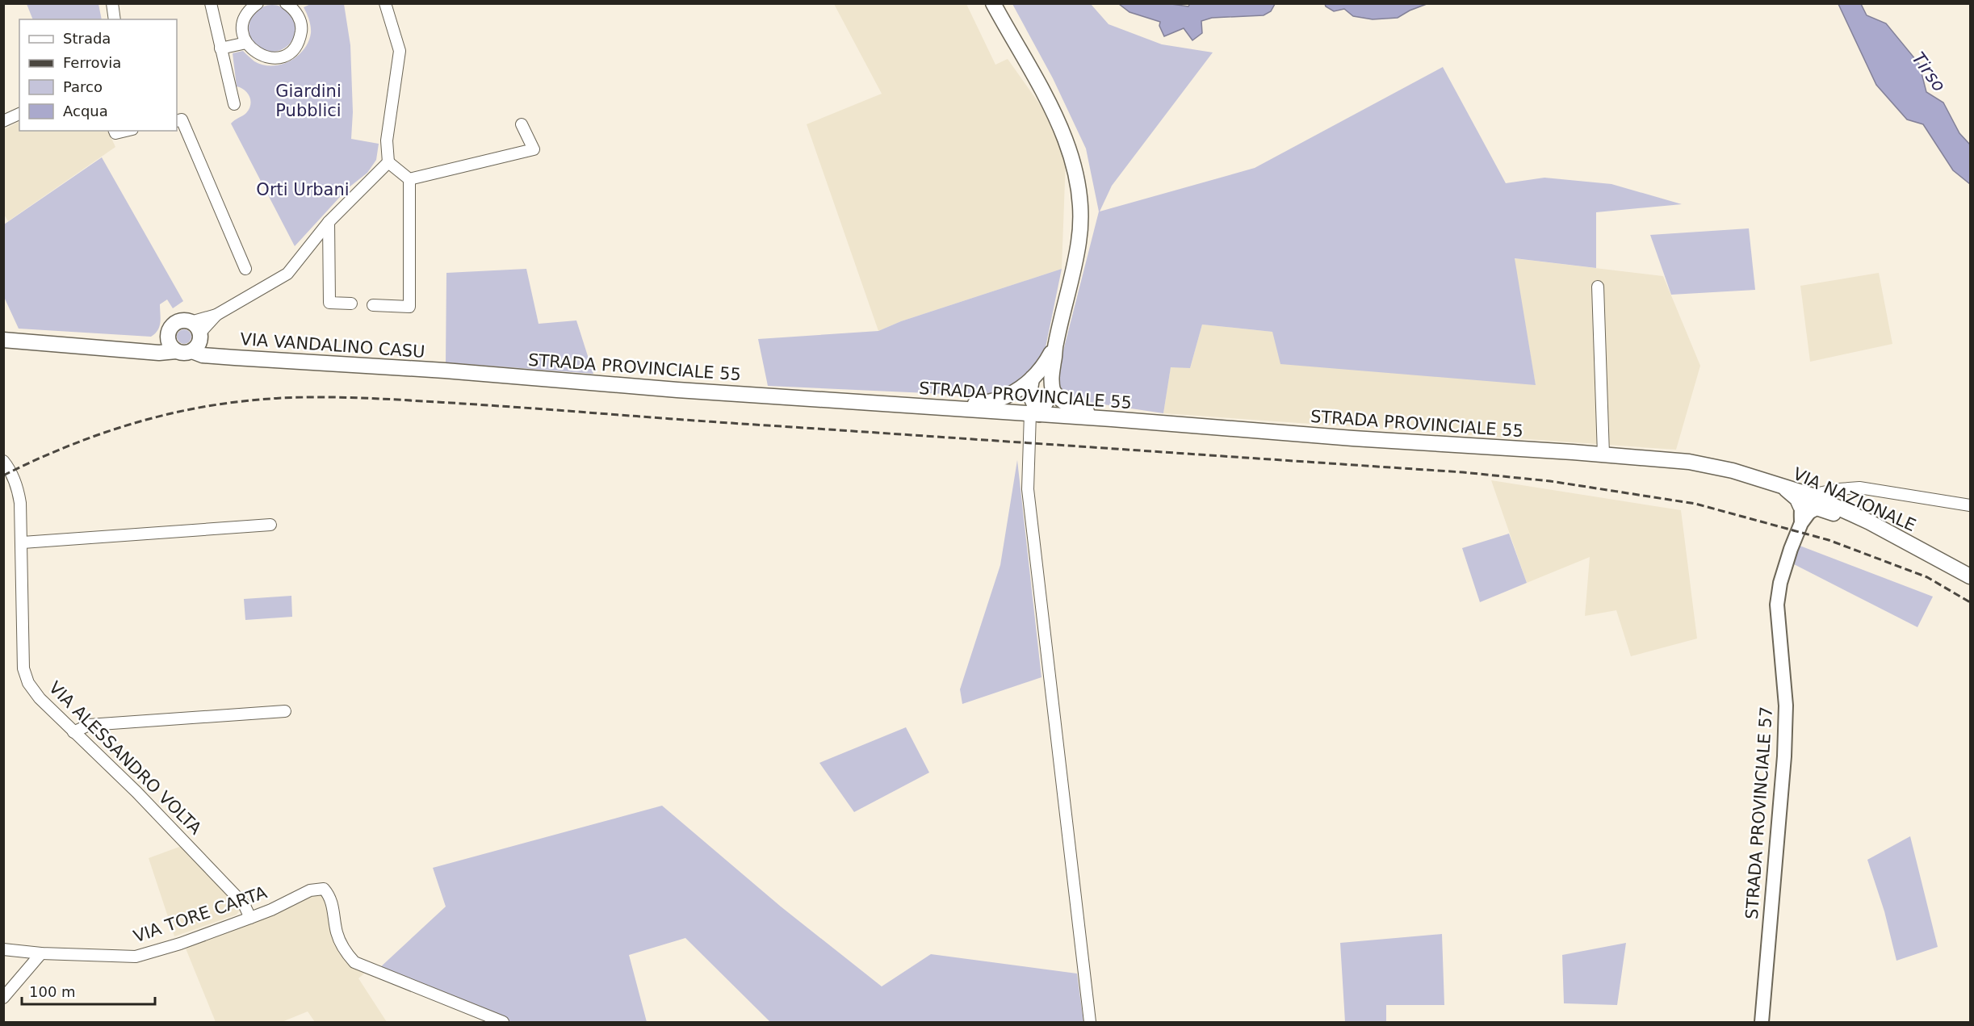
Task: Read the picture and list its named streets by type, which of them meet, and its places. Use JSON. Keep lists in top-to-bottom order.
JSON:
{
  "streets": {
    "main road": ["VIA VANDALINO CASU", "STRADA PROVINCIALE 55", "VIA NAZIONALE"],
    "street": ["VIA ALESSANDRO VOLTA", "STRADA PROVINCIALE 57", "VIA TORE CARTA"]
  },
  "crossings": [
    ["VIA VANDALINO CASU", "STRADA PROVINCIALE 55"],
    ["STRADA PROVINCIALE 55", "VIA NAZIONALE"],
    ["VIA NAZIONALE", "STRADA PROVINCIALE 57"],
    ["VIA ALESSANDRO VOLTA", "VIA TORE CARTA"]
  ],
  "water": ["Tirso"],
  "parks": ["Giardini Pubblici", "Orti Urbani"],
  "legend": [
    "Strada",
    "Ferrovia",
    "Parco",
    "Acqua"
  ],
  "scale_bar": "100 m"
}
